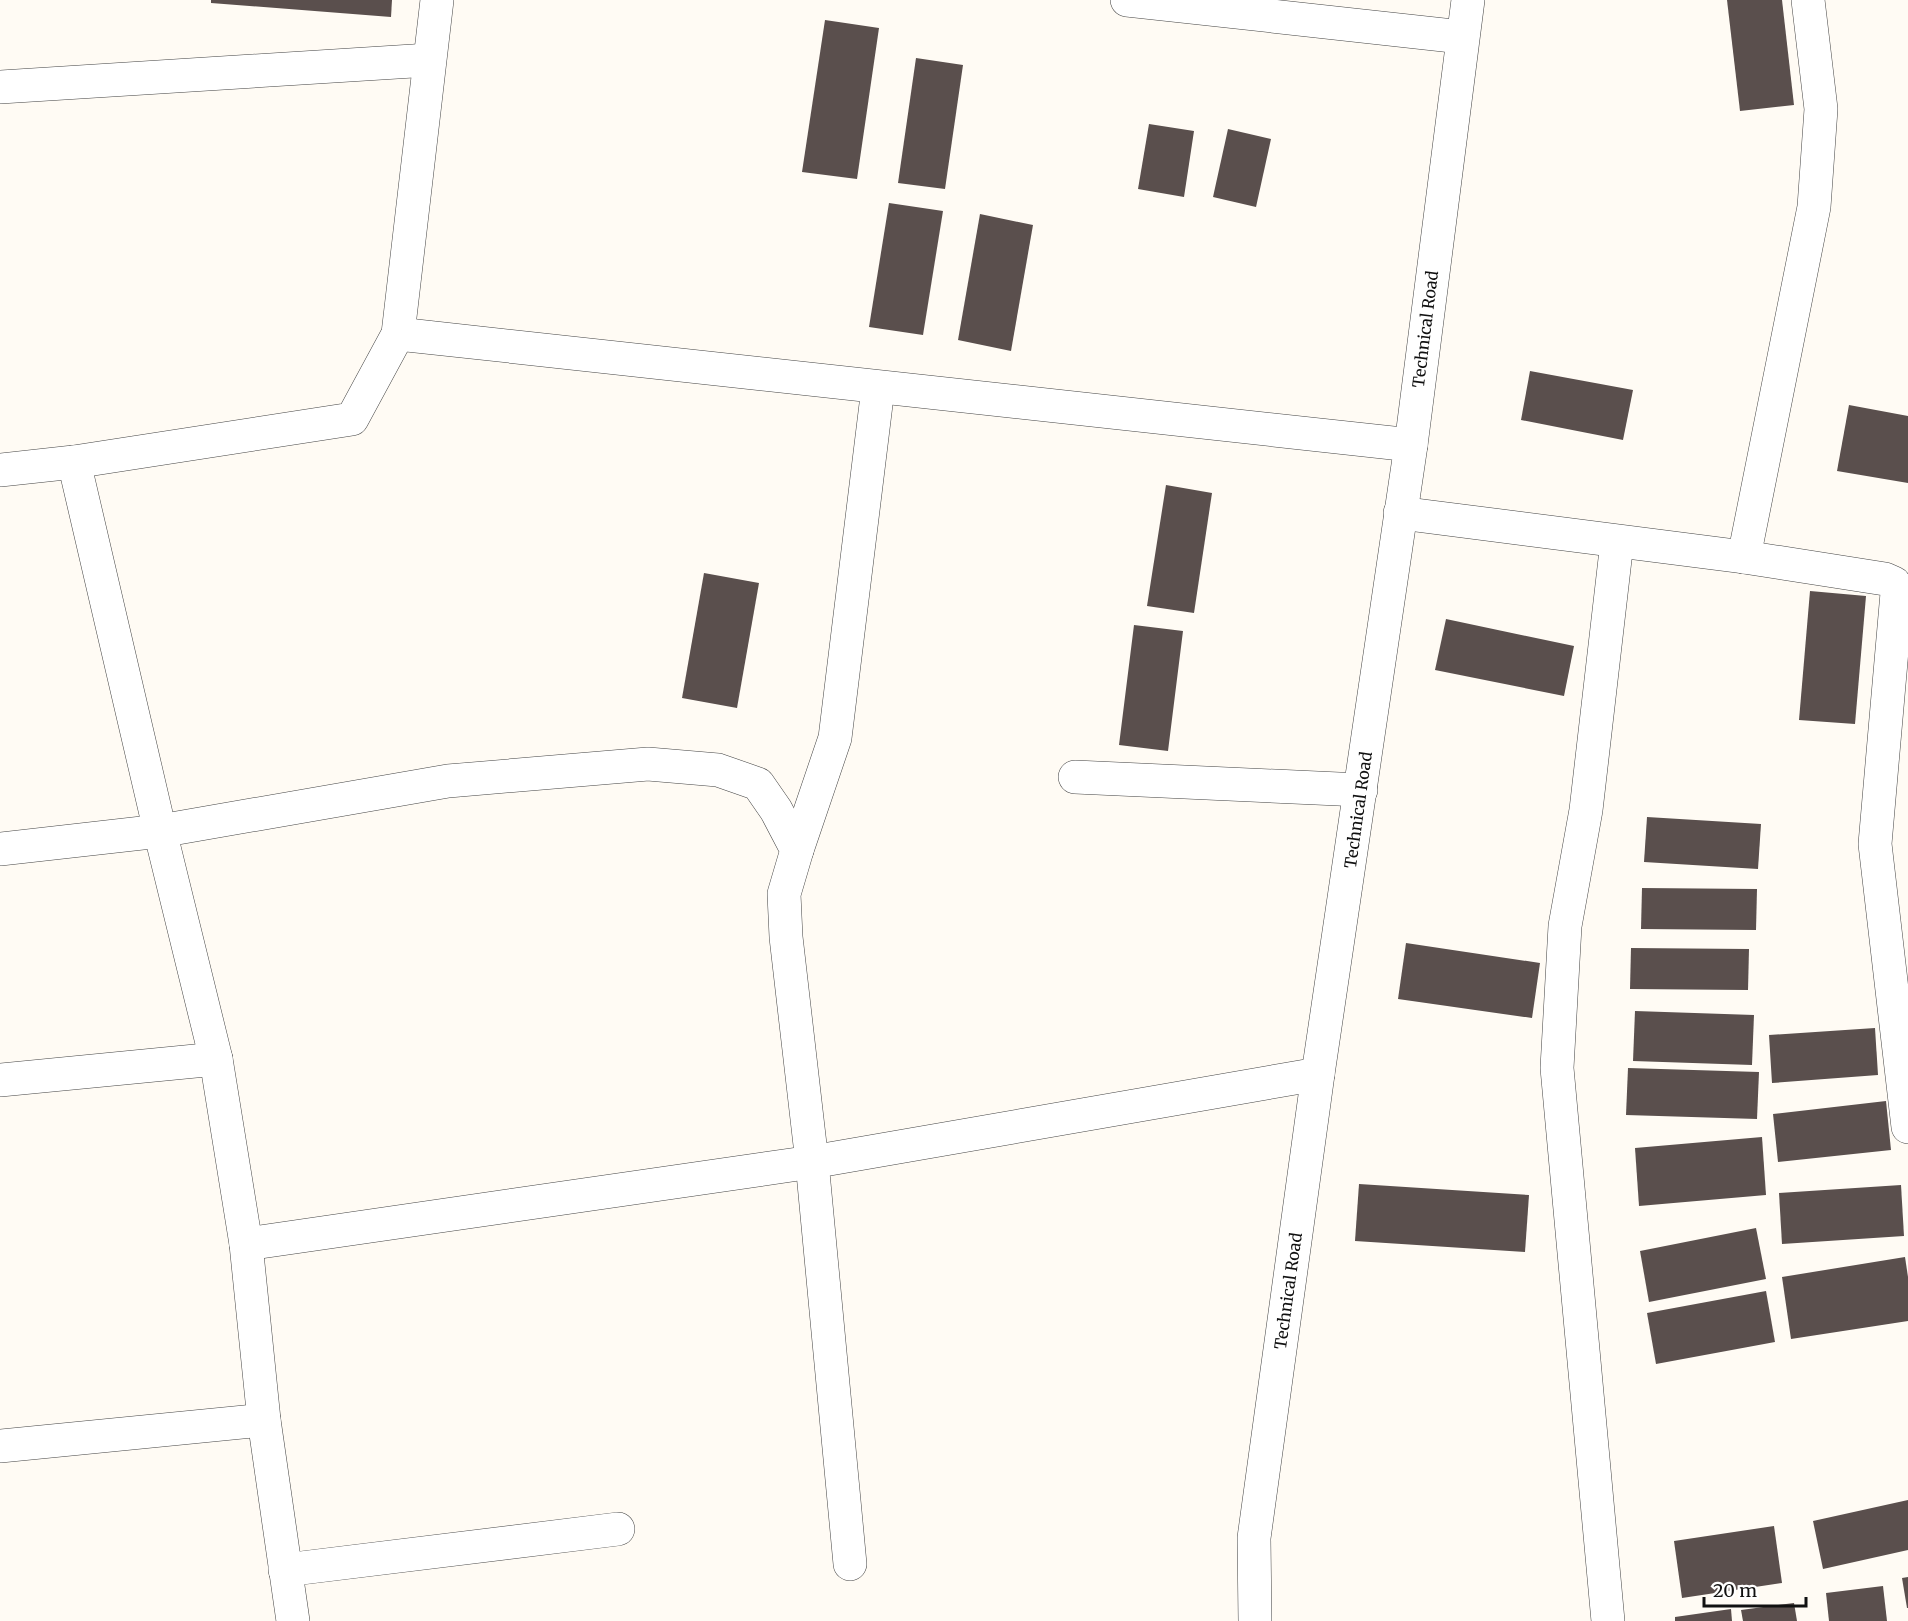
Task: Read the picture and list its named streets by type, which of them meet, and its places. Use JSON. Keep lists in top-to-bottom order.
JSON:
{
  "streets": {
    "street": ["Technical Road"]
  },
  "scale_bar": "20 m"
}
